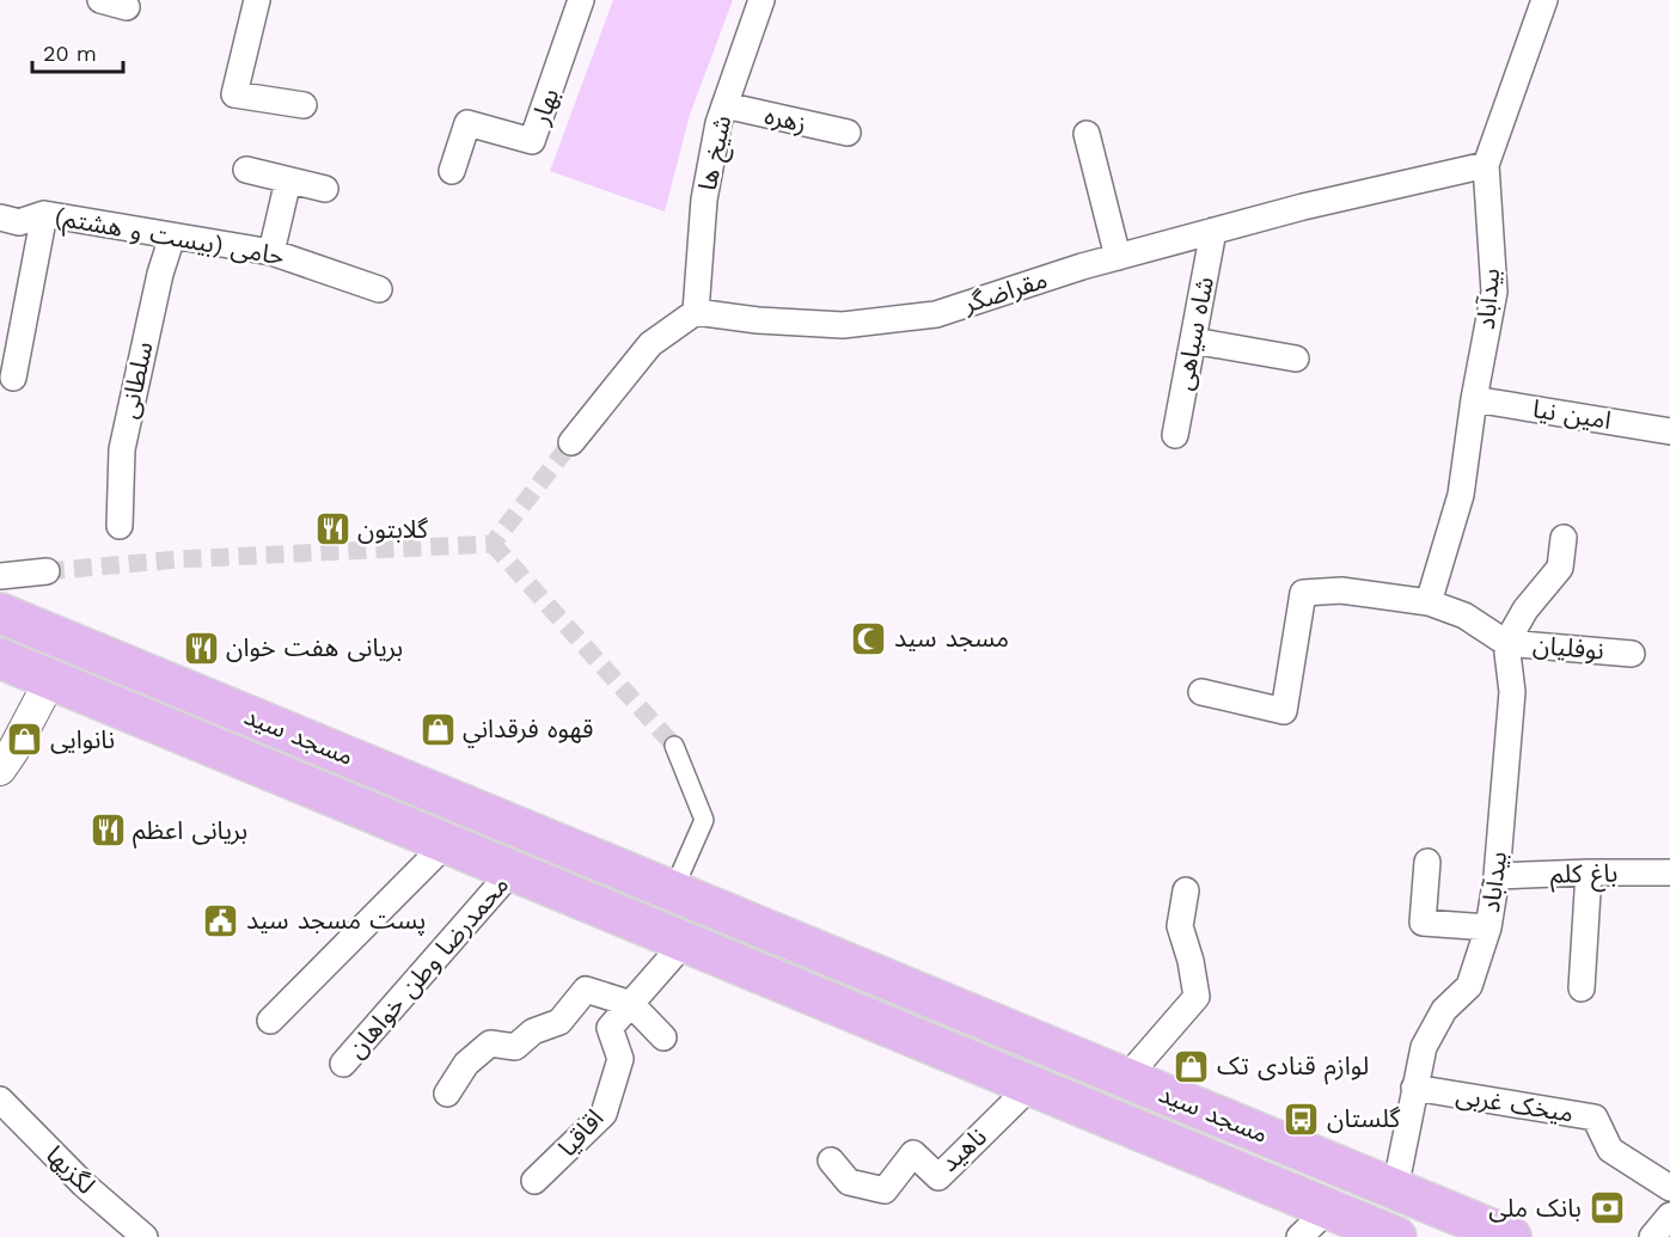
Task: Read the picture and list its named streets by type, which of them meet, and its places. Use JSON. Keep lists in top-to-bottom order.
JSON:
{
  "streets": {
    "main road": ["مسجد سید"],
    "street": [
      "بهار",
      "زهره",
      "شیخ ها",
      "حامی (بیست و هشتم)",
      "مقراضگر",
      "بیدآباد",
      "شاه سیاهی",
      "سلطانی",
      "امین نیا",
      "نوفلیان",
      "باغ کلم",
      "محمدرضا وطن خواهان",
      "میخک غربی",
      "اقاقیا",
      "ناهید",
      "لگزیها"
    ]
  },
  "crossings": [
    ["زهره", "شیخ ها"],
    ["شیخ ها", "مقراضگر"],
    ["حامی (بیست و هشتم)", "سلطانی"],
    ["مقراضگر", "بیدآباد"],
    ["مقراضگر", "شاه سیاهی"],
    ["بیدآباد", "امین نیا"],
    ["بیدآباد", "نوفلیان"],
    ["بیدآباد", "مسجد سید"],
    ["بیدآباد", "باغ کلم"],
    ["بیدآباد", "میخک غربی"],
    ["مسجد سید", "محمدرضا وطن خواهان"],
    ["مسجد سید", "اقاقیا"],
    ["مسجد سید", "ناهید"]
  ],
  "places": {
    "restaurant": ["گلابتون", "بریانی هفت خوان", "بریانی اعظم"],
    "mosque": ["مسجد سید"],
    "shop": ["قهوه فرقداني", "نانوایی", "لوازم قنادی تک"],
    "public building": ["پست مسجد سید"],
    "bus stop": ["گلستان"],
    "bank": ["بانک ملی"]
  },
  "scale_bar": "20 m"
}
